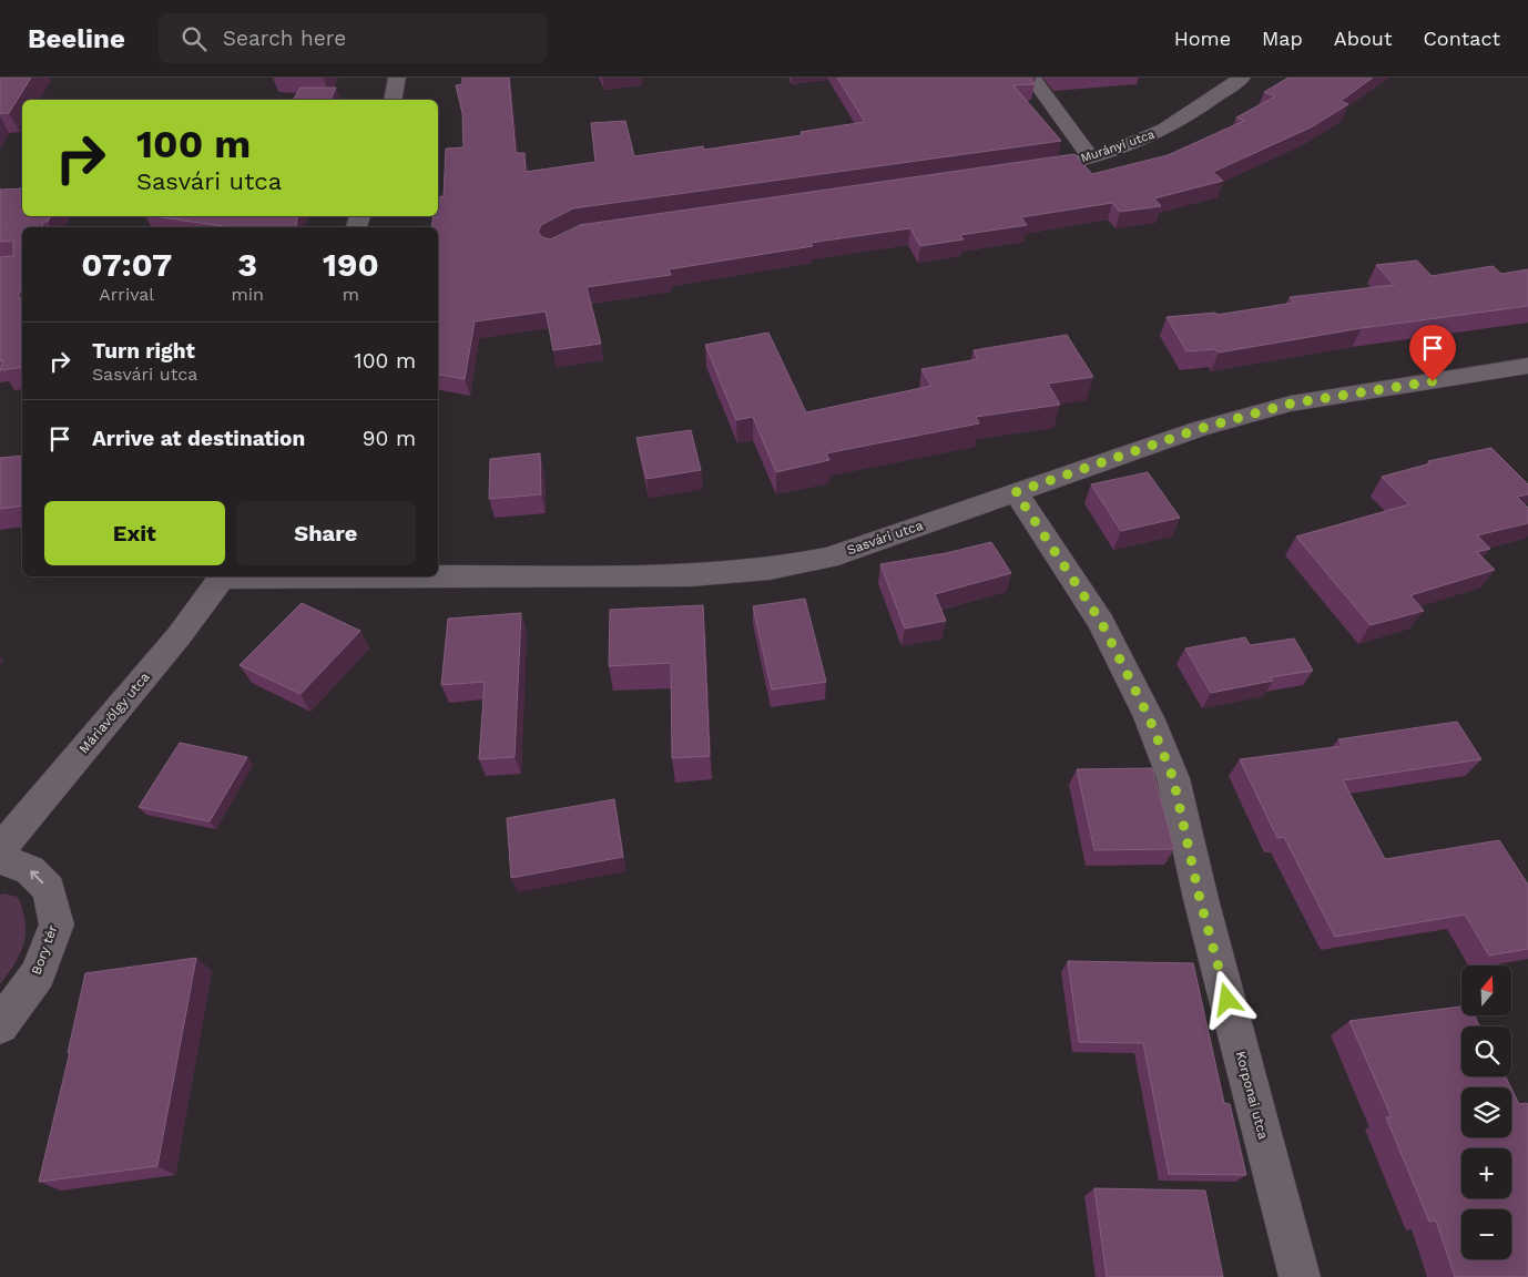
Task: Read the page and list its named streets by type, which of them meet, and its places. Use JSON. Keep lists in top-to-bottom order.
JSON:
{
  "streets": {
    "street": [
      "Murányi utca",
      "Sasvári utca",
      "Máriavölgy utca",
      "Bory tér",
      "Korponai utca"
    ]
  },
  "crossings": [
    ["Sasvári utca", "Korponai utca"]
  ],
  "north": "top",
  "page": {
    "header": "Beeline",
    "search": "Search here",
    "nav": [
      "Home",
      "Map",
      "About",
      "Contact"
    ],
    "turn": ["100 m", "Sasvári utca"],
    "eta": [
      "07:07",
      "Arrival",
      "3",
      "min",
      "190",
      "m"
    ],
    "list": [
      {
        "name": "Turn right",
        "note": "Sasvári utca",
        "value": "100 m"
      },
      {
        "name": "Arrive at destination",
        "value": "90 m"
      }
    ],
    "buttons": ["Exit", "Share"],
    "map_buttons": ["+", "−"]
  }
}
